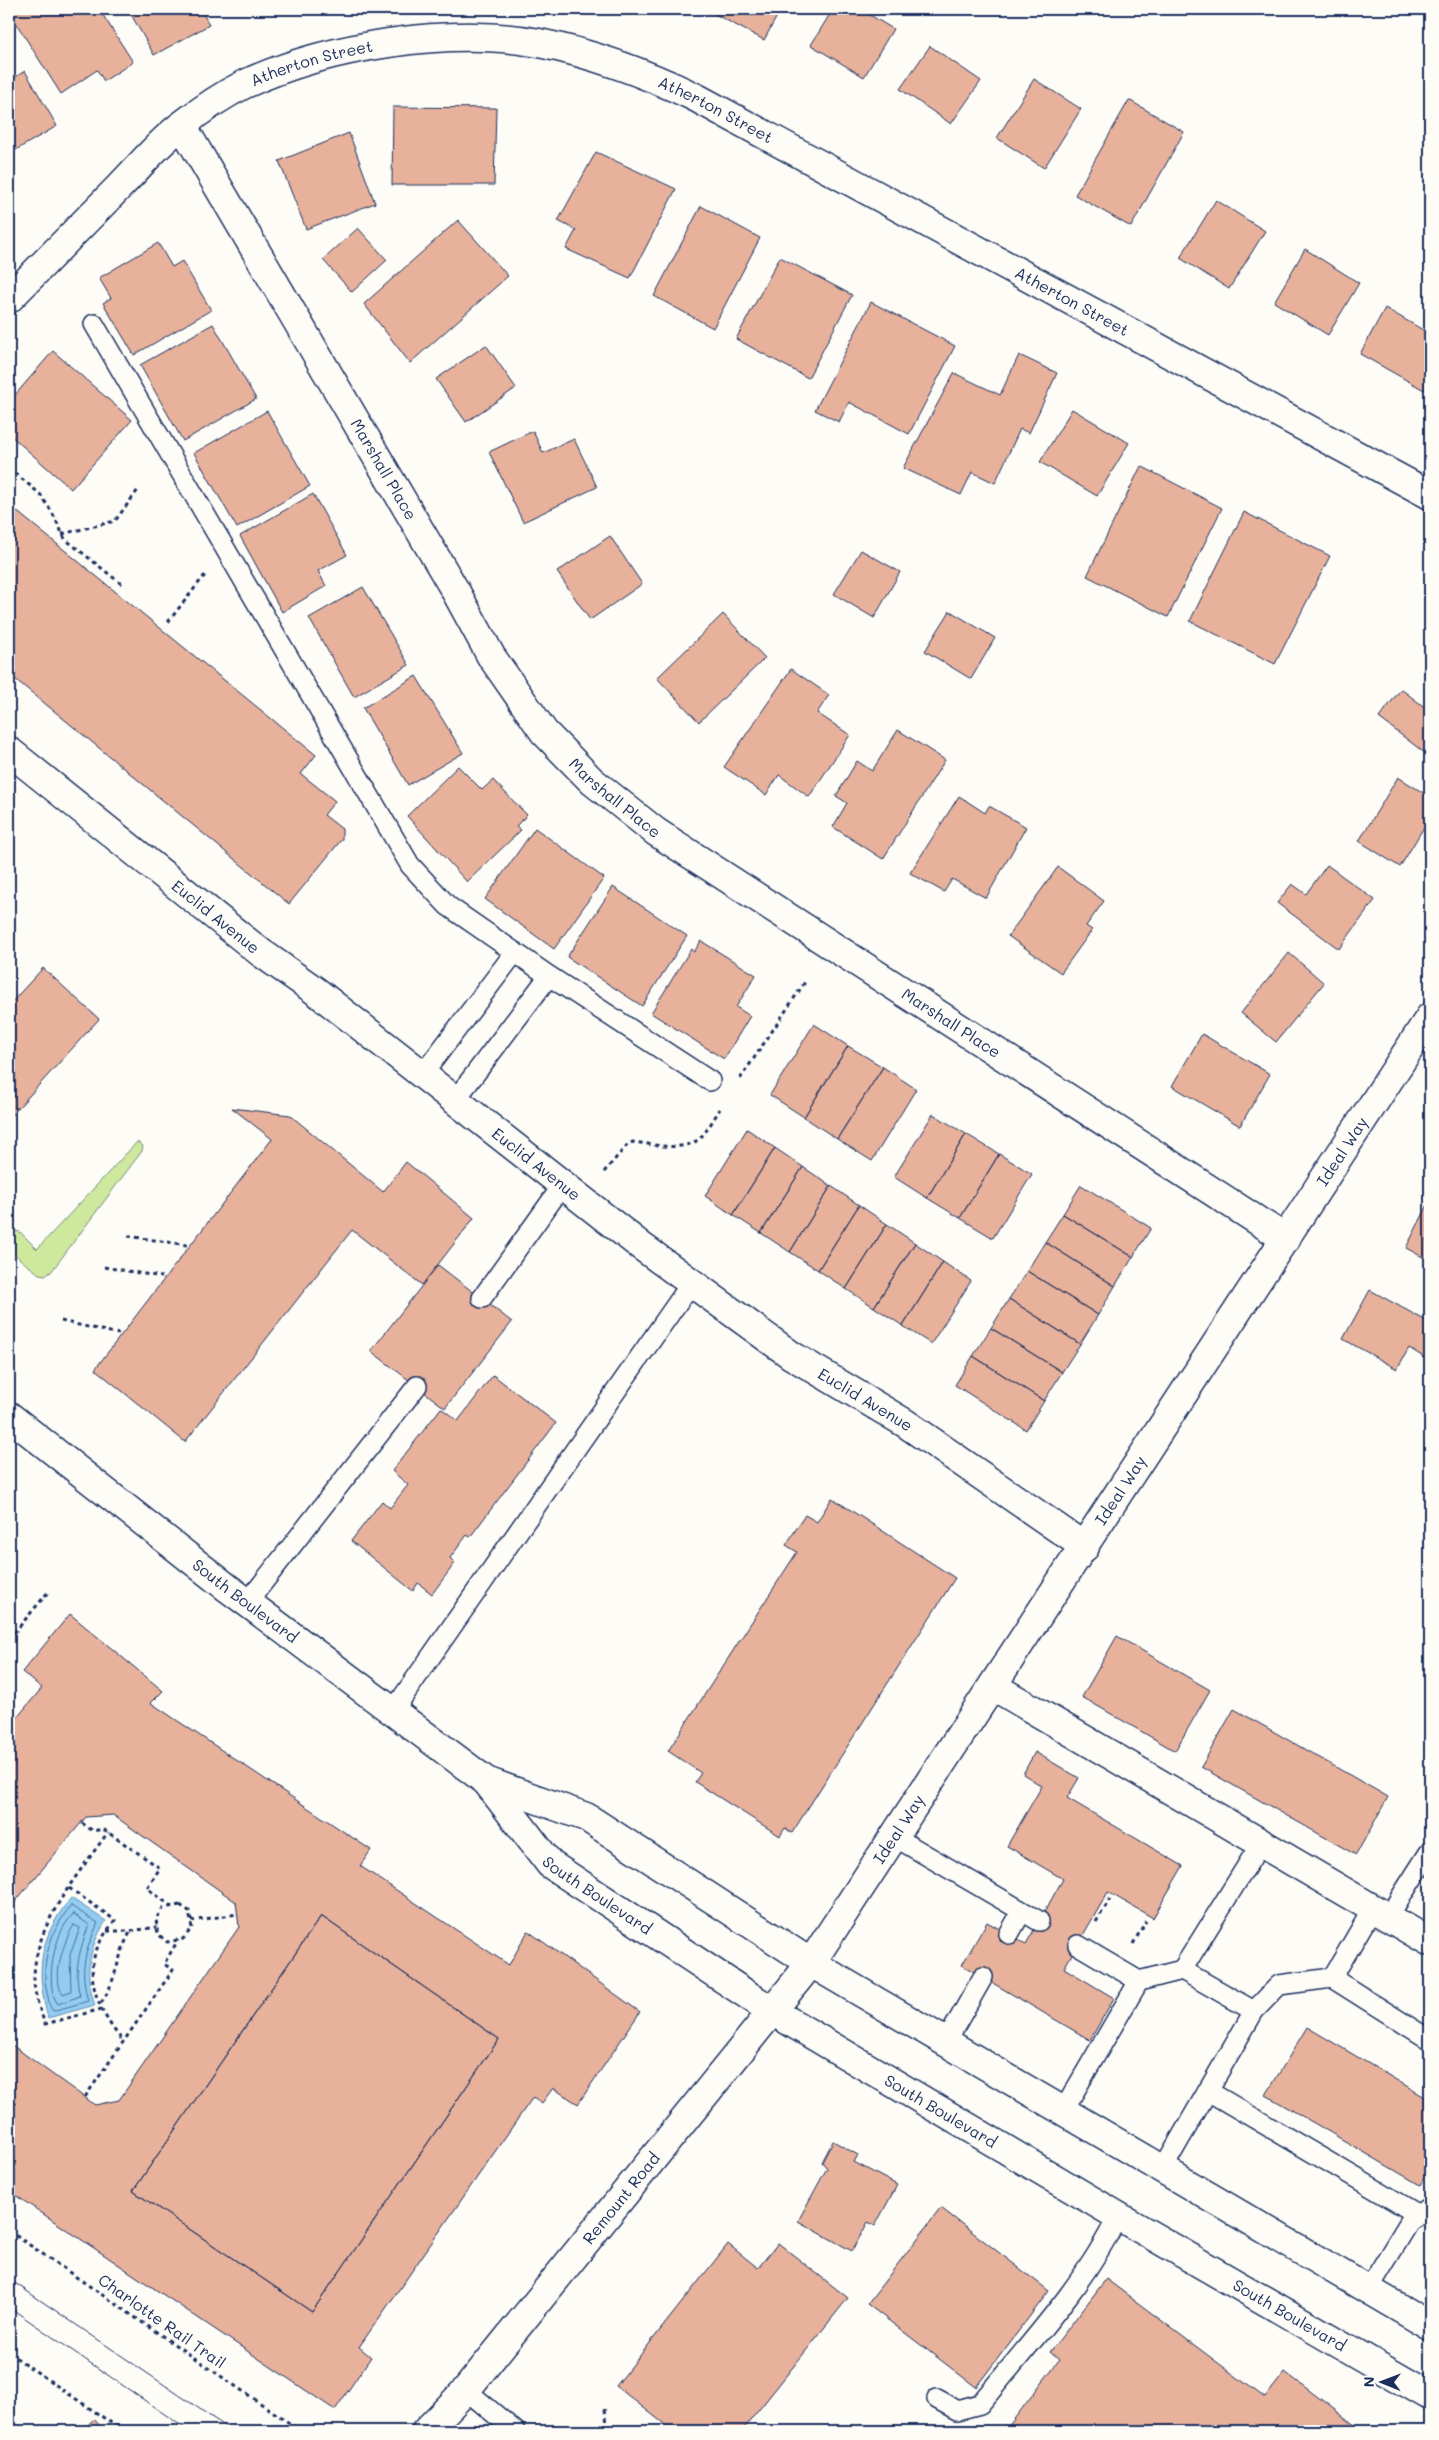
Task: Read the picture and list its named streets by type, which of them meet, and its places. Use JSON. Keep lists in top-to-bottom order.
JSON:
{
  "streets": {
    "street": [
      "Atherton Street",
      "Marshall Place",
      "Euclid Avenue",
      "Ideal Way",
      "South Boulevard",
      "Remount Road"
    ],
    "path": ["Charlotte Rail Trail"]
  },
  "crossings": [
    ["Atherton Street", "Marshall Place"],
    ["Marshall Place", "Ideal Way"],
    ["Euclid Avenue", "Ideal Way"],
    ["Ideal Way", "South Boulevard"],
    ["Ideal Way", "Remount Road"],
    ["South Boulevard", "Remount Road"]
  ],
  "north": "left"
}
